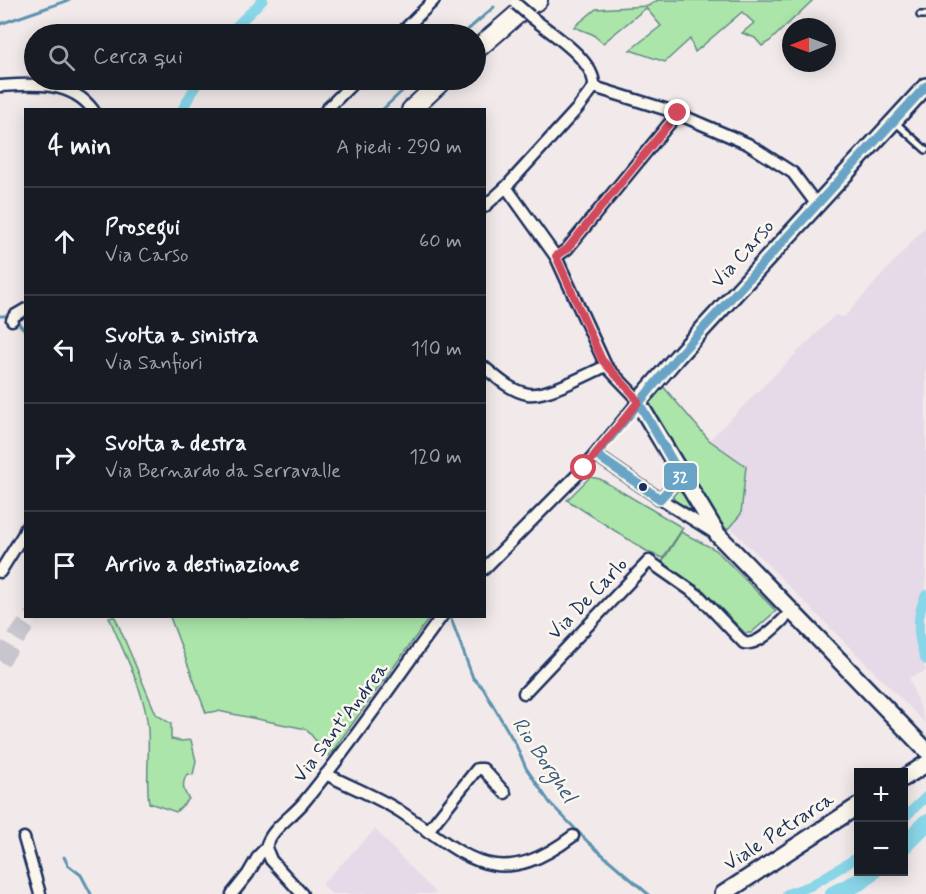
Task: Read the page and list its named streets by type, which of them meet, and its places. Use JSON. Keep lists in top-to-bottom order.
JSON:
{
  "streets": {
    "street": [
      "Via Carso",
      "Via De Carlo",
      "Via Sant'Andrea",
      "Viale Petrarca"
    ]
  },
  "water": ["Rio Borghel"],
  "lines": ["transit line 32"],
  "north": "left",
  "page": {
    "search": "Cerca qui",
    "heading": ["4 min", "A piedi · 290 m"],
    "list": [
      ["Prosegui", "Via Carso", "60 m"],
      ["Svolta a sinistra", "Via Sanfiori", "110 m"],
      ["Svolta a destra", "Via Bernardo da Serravalle", "120 m"],
      "Arrivo a destinazione"
    ],
    "map_buttons": ["+", "−"]
  }
}
